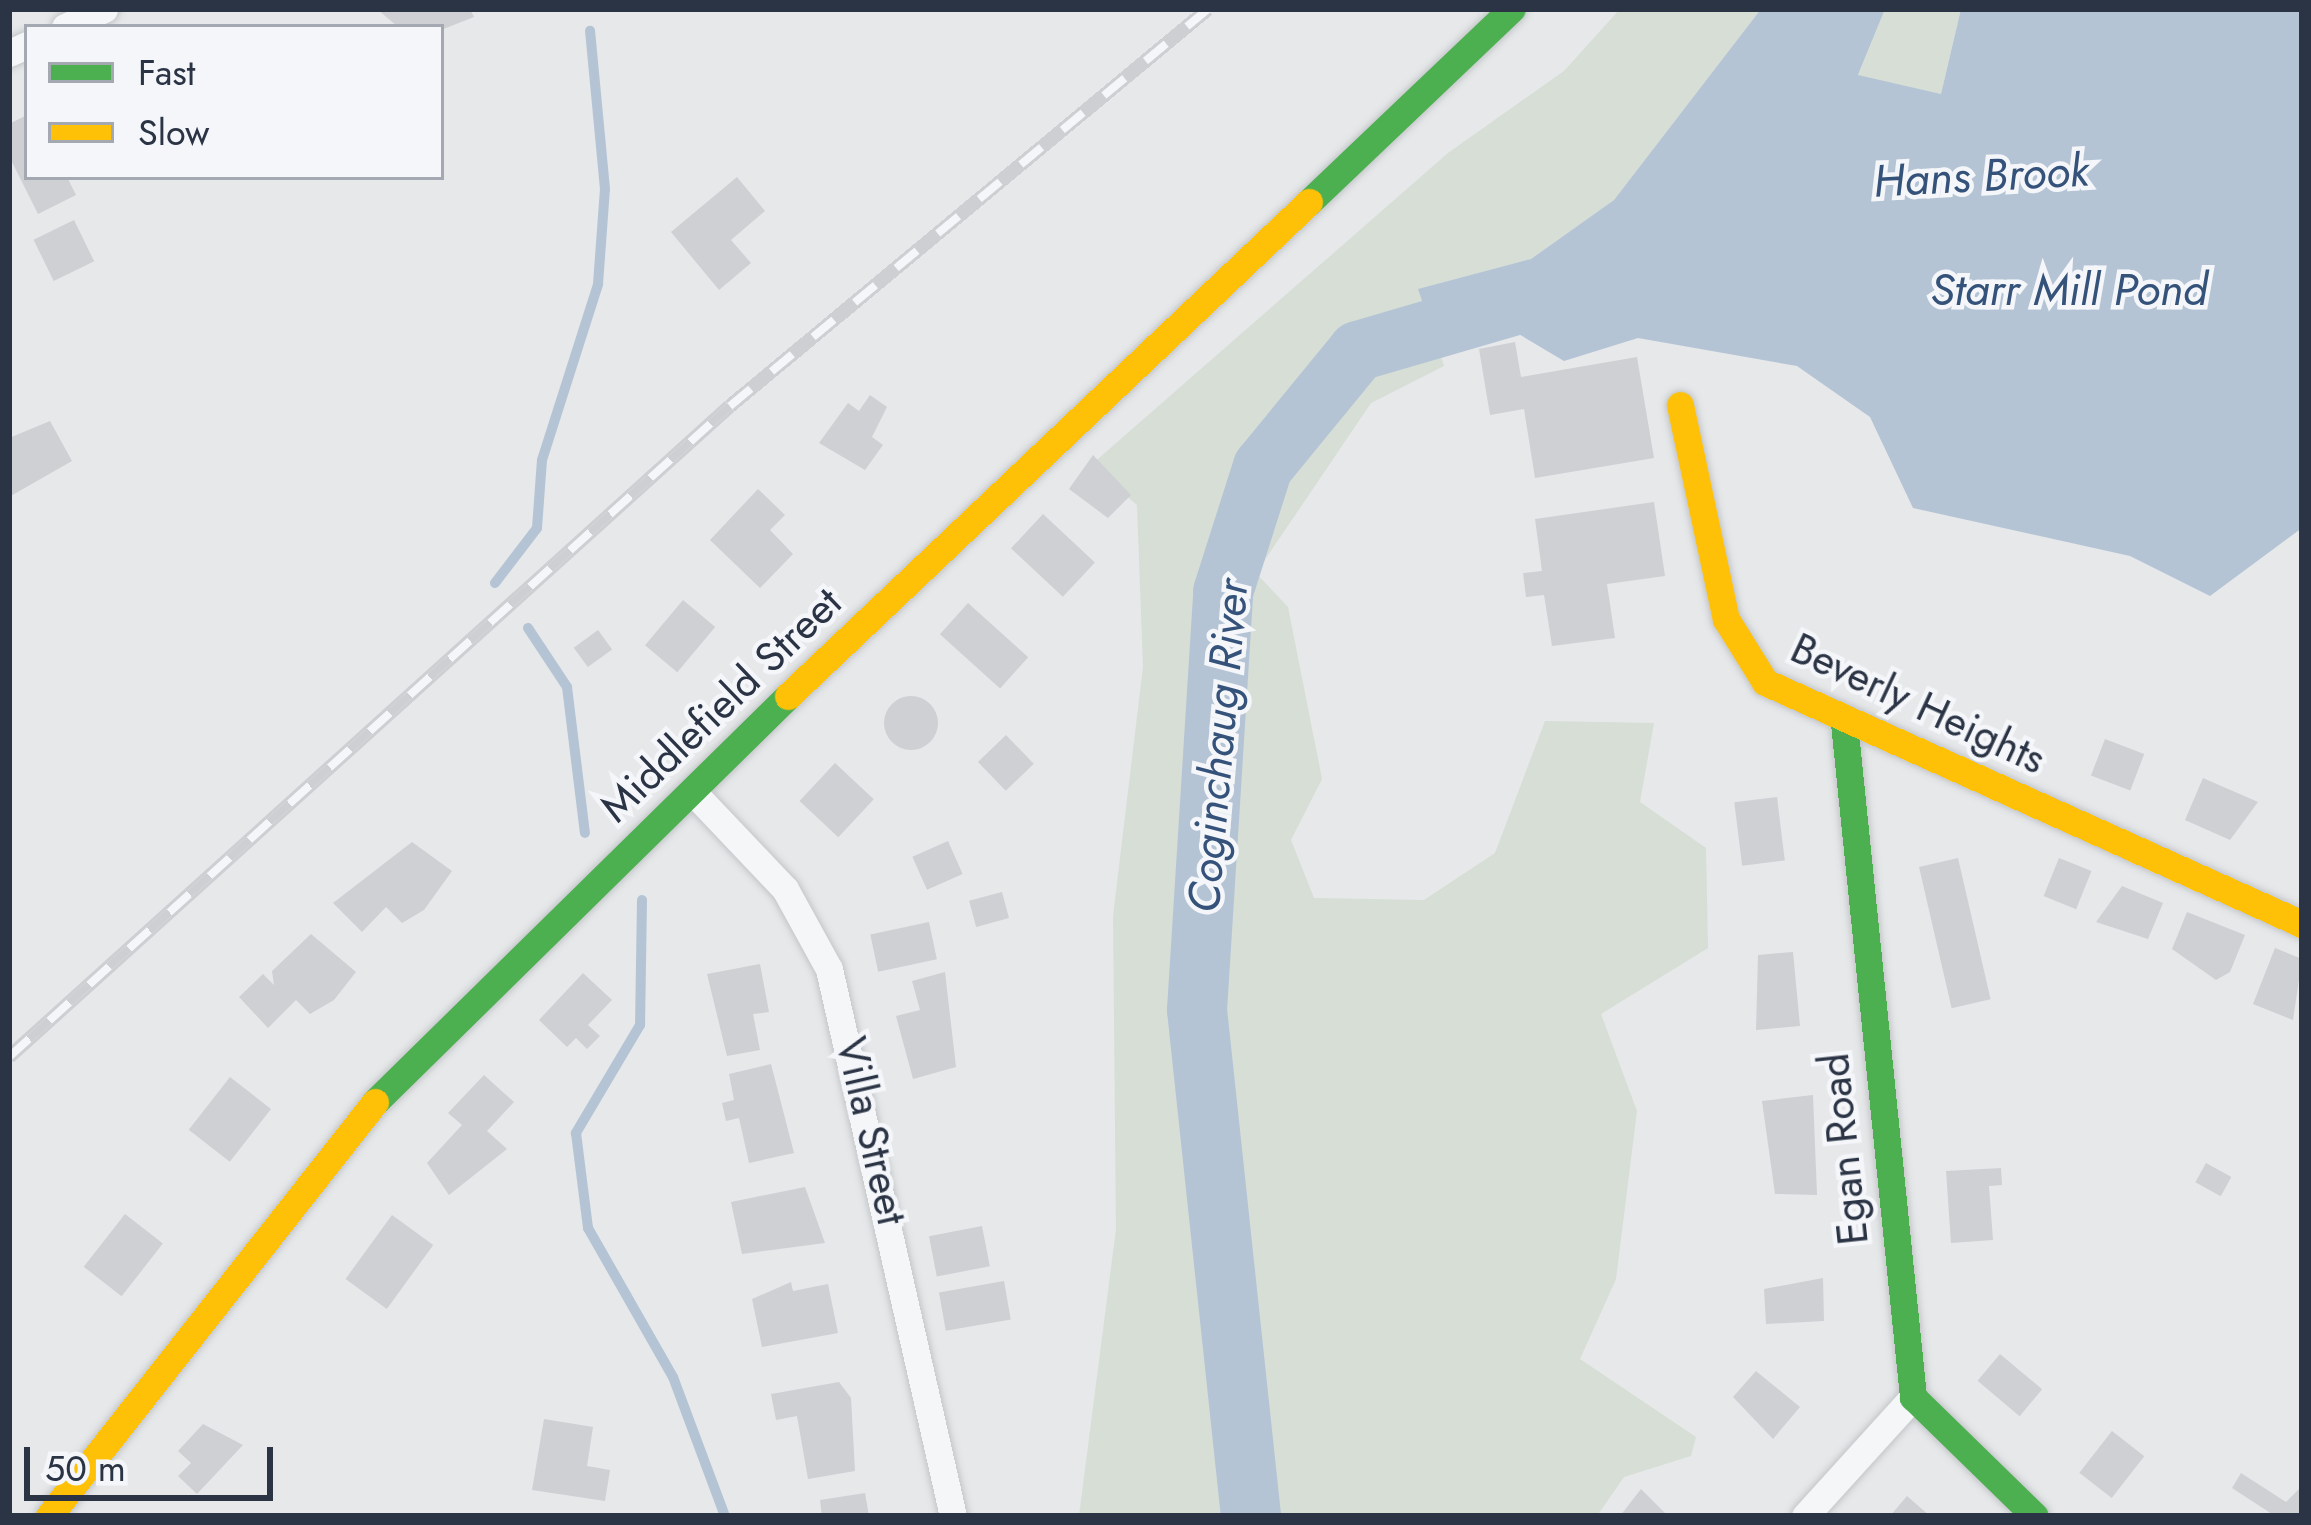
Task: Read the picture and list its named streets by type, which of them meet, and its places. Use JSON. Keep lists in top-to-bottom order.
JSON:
{
  "streets": {
    "main road": ["Beverly Heights", "Middlefield Street", "Egan Road"],
    "street": ["Villa Street"]
  },
  "crossings": [
    ["Beverly Heights", "Egan Road"],
    ["Middlefield Street", "Villa Street"]
  ],
  "water": ["Hans Brook", "Starr Mill Pond", "Coginchaug River"],
  "legend": ["Fast", "Slow"],
  "scale_bar": "50 m"
}
